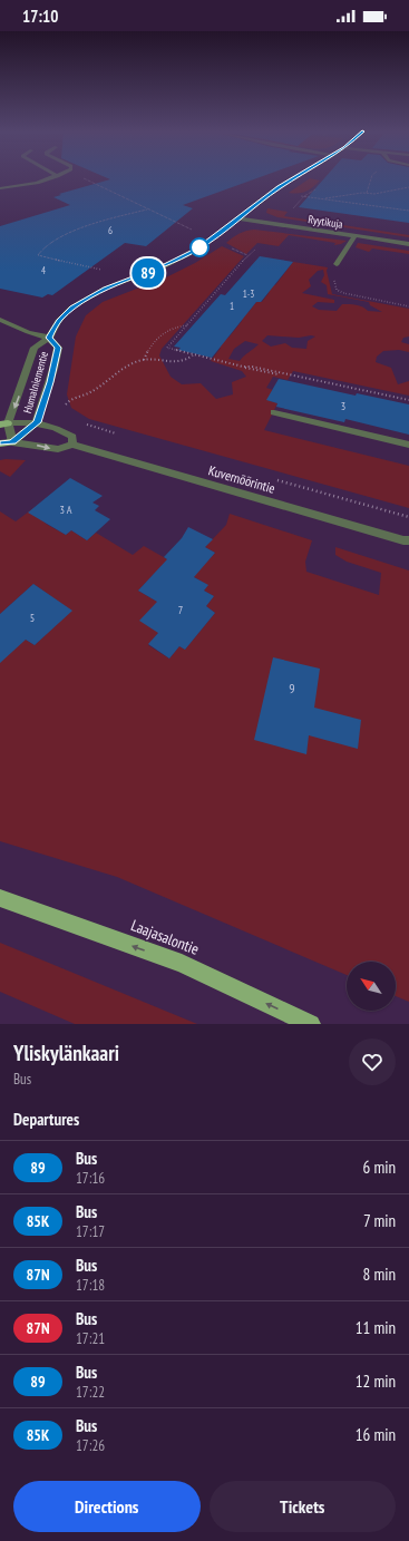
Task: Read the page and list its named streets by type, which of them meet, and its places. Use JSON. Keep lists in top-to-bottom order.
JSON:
{
  "streets": {
    "main road": ["Kuvernöörintie", "Laajasalontie"],
    "street": ["Ryytikuja", "Humalniementie"]
  },
  "crossings": [
    ["Ryytikuja", "Humalniementie"],
    ["Humalniementie", "Kuvernöörintie"]
  ],
  "one_way": ["Laajasalontie"],
  "lines": ["bus line 89"],
  "house_numbers": [
    "6",
    "4",
    "1-3",
    "1",
    "3",
    "3 A",
    "7",
    "5",
    "9"
  ],
  "north": "top left",
  "page": {
    "status": "17:10",
    "on_map": "89",
    "heading": [
      ["Yliskylänkaari", "Bus"],
      "Departures"
    ],
    "list": [
      {
        "mark": "89",
        "name": "Bus",
        "note": "17:16",
        "value": "6 min"
      },
      {
        "mark": "85K",
        "name": "Bus",
        "note": "17:17",
        "value": "7 min"
      },
      {
        "mark": "87N",
        "name": "Bus",
        "note": "17:18",
        "value": "8 min"
      },
      {
        "mark": "87N",
        "name": "Bus",
        "note": "17:21",
        "value": "11 min"
      },
      {
        "mark": "89",
        "name": "Bus",
        "note": "17:22",
        "value": "12 min"
      },
      {
        "mark": "85K",
        "name": "Bus",
        "note": "17:26",
        "value": "16 min"
      }
    ],
    "buttons": ["Directions", "Tickets"]
  }
}
